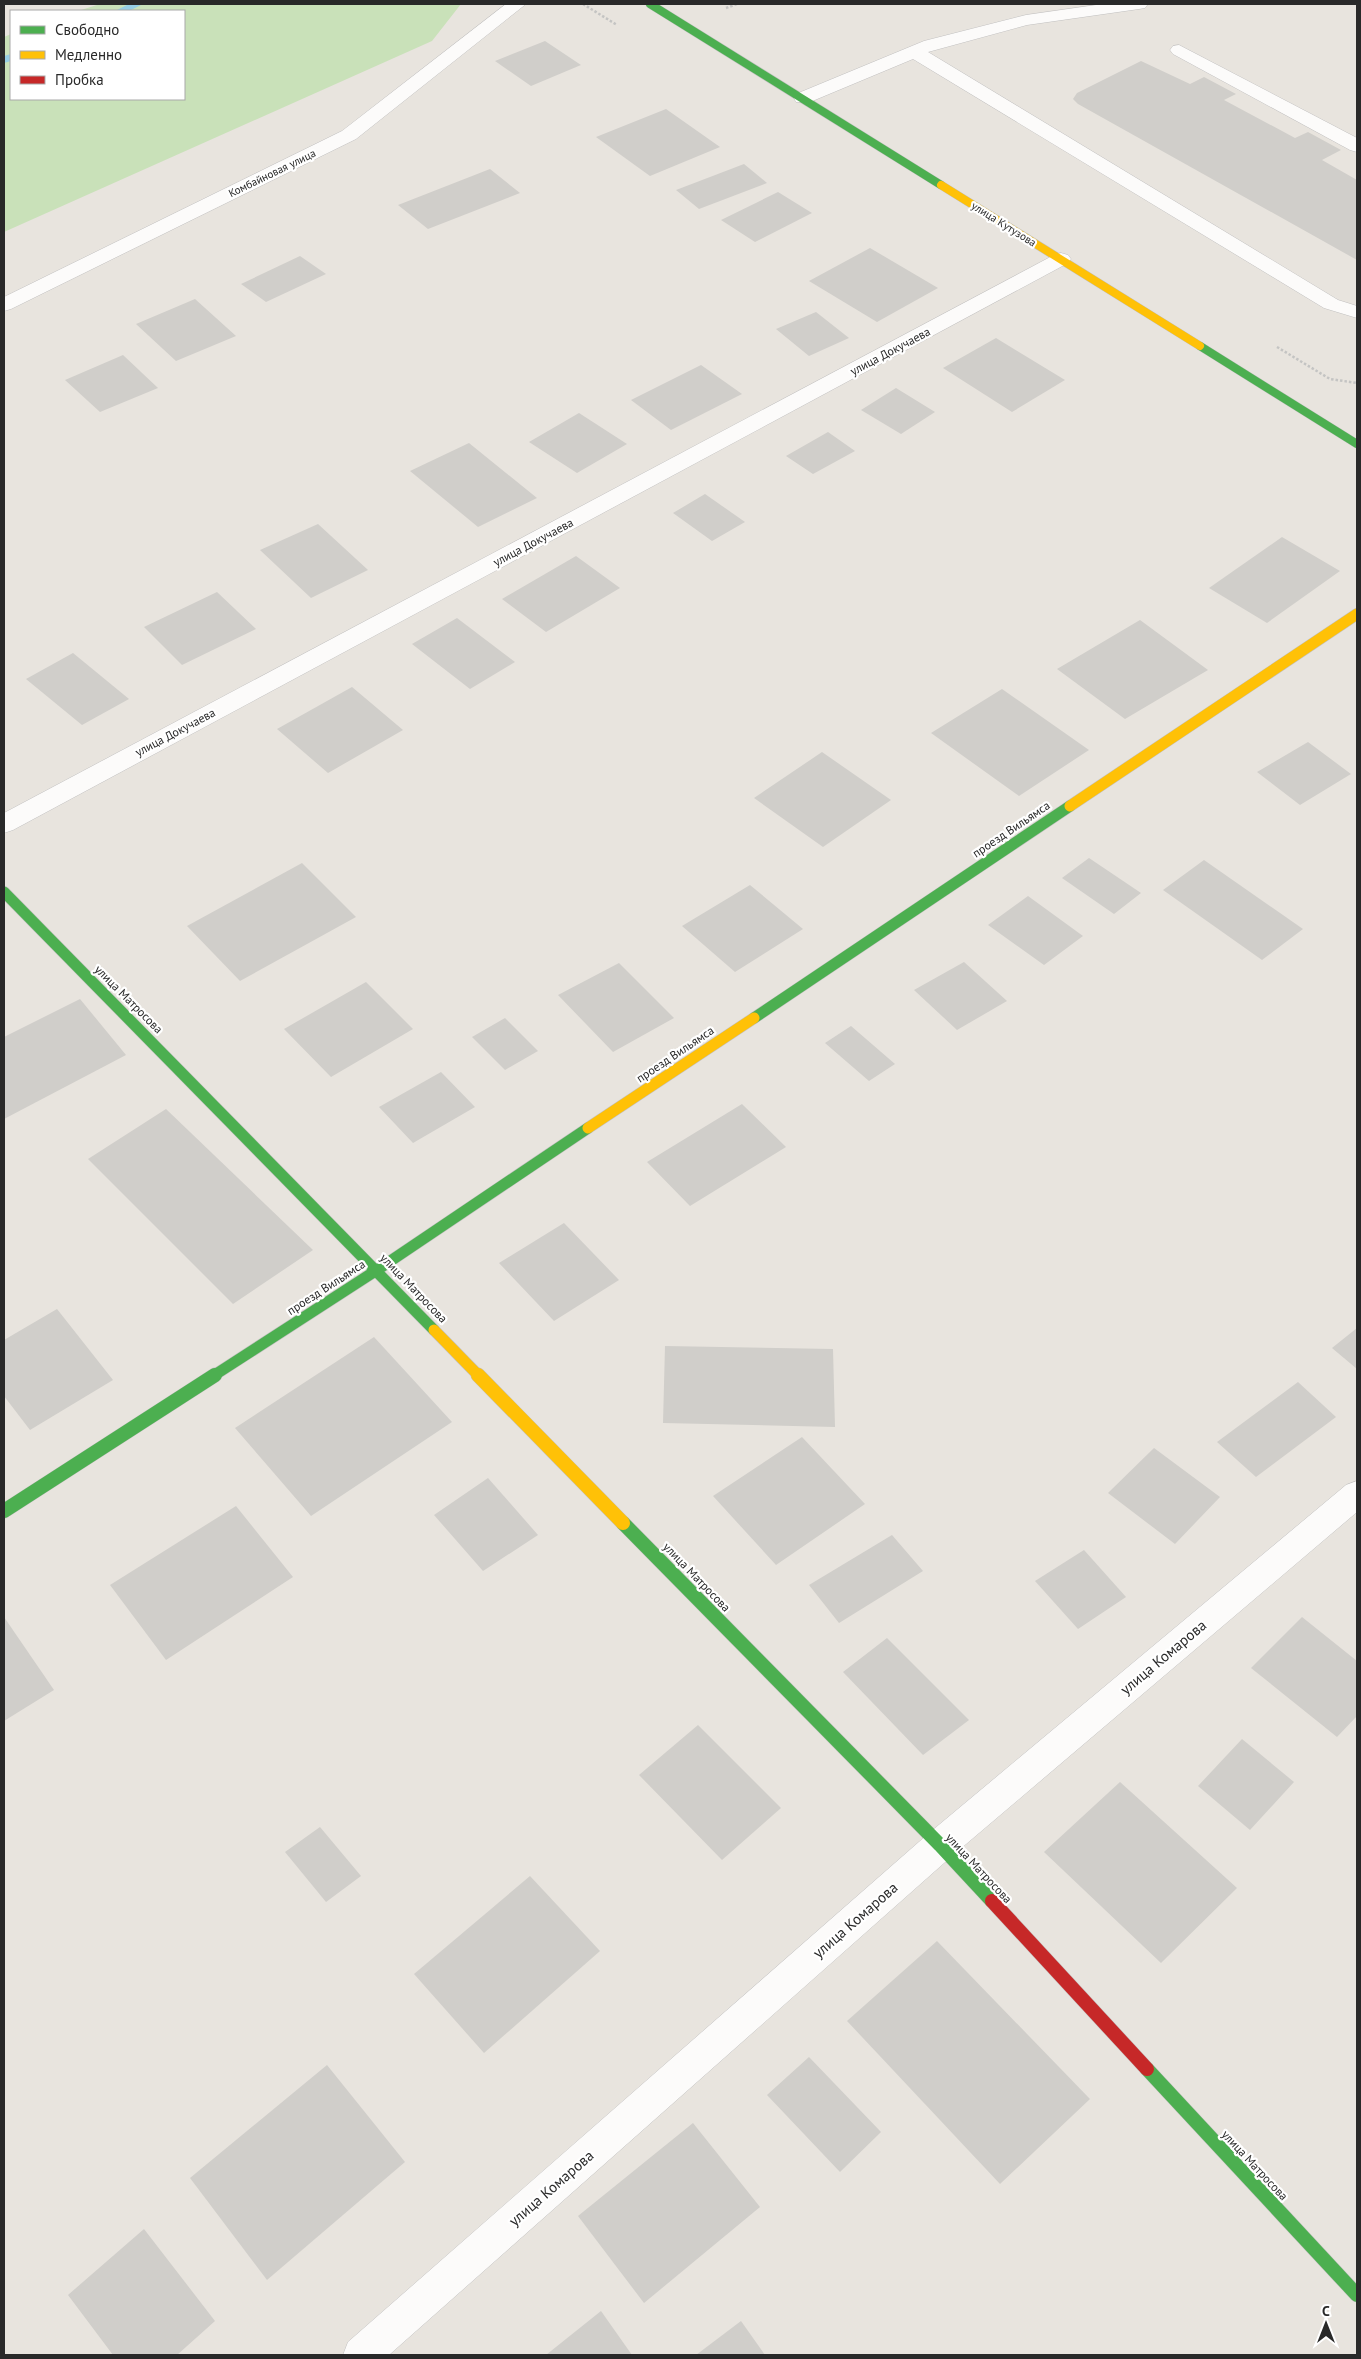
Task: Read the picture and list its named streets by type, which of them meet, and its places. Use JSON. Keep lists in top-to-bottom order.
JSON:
{
  "streets": {
    "street": [
      "Комбайновая улица",
      "улица Кутузова",
      "улица Докучаева",
      "проезд Вильямса",
      "улица Матросова",
      "улица Комарова"
    ]
  },
  "crossings": [
    ["улица Кутузова", "улица Докучаева"],
    ["проезд Вильямса", "улица Матросова"],
    ["улица Матросова", "улица Комарова"]
  ],
  "legend": ["Свободно", "Медленно", "Пробка"],
  "north": "top"
}
